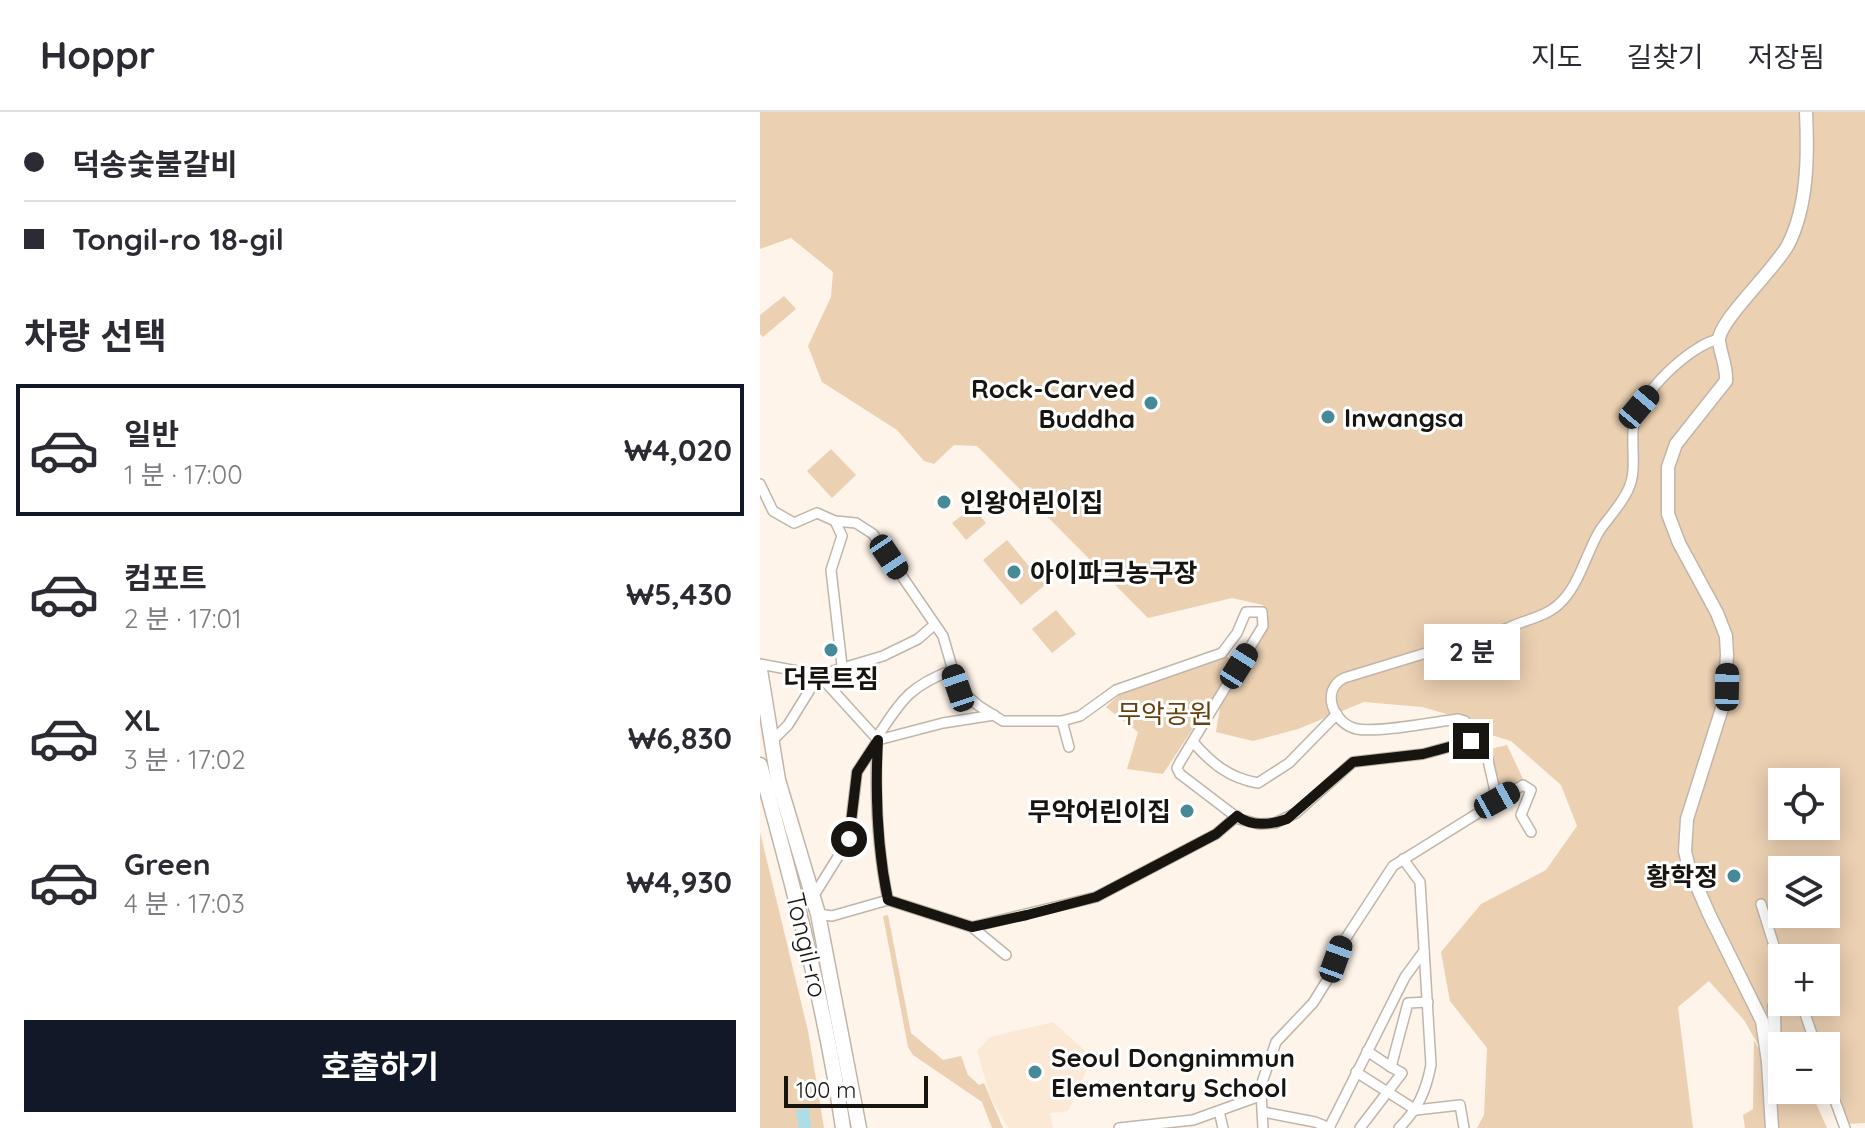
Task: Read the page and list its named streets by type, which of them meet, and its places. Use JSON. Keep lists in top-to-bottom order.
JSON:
{
  "streets": {
    "main road": ["Tongil-ro"]
  },
  "parks": ["무악공원"],
  "places": [
    "Rock-Carved Buddha",
    "Inwangsa",
    "인왕어린이집",
    "아이파크농구장",
    "더루트짐",
    "무악어린이집",
    "황학정",
    "Seoul Dongnimmun Elementary School"
  ],
  "scale_bar": "100 m",
  "page": {
    "header": "Hoppr",
    "nav": ["지도", "길찾기", "저장됨"],
    "banner": ["덕송숯불갈비", "Tongil-ro 18-gil"],
    "heading": "차량 선택",
    "list": [
      {
        "name": "일반",
        "note": "1 분 · 17:00",
        "value": "₩4,020"
      },
      {
        "name": "컴포트",
        "note": "2 분 · 17:01",
        "value": "₩5,430"
      },
      {
        "name": "XL",
        "note": "3 분 · 17:02",
        "value": "₩6,830"
      },
      {
        "name": "Green",
        "note": "4 분 · 17:03",
        "value": "₩4,930"
      }
    ],
    "bubble": "2 분",
    "map_buttons": ["+", "−"],
    "buttons": "호출하기",
    "scale": "100 m"
  }
}
